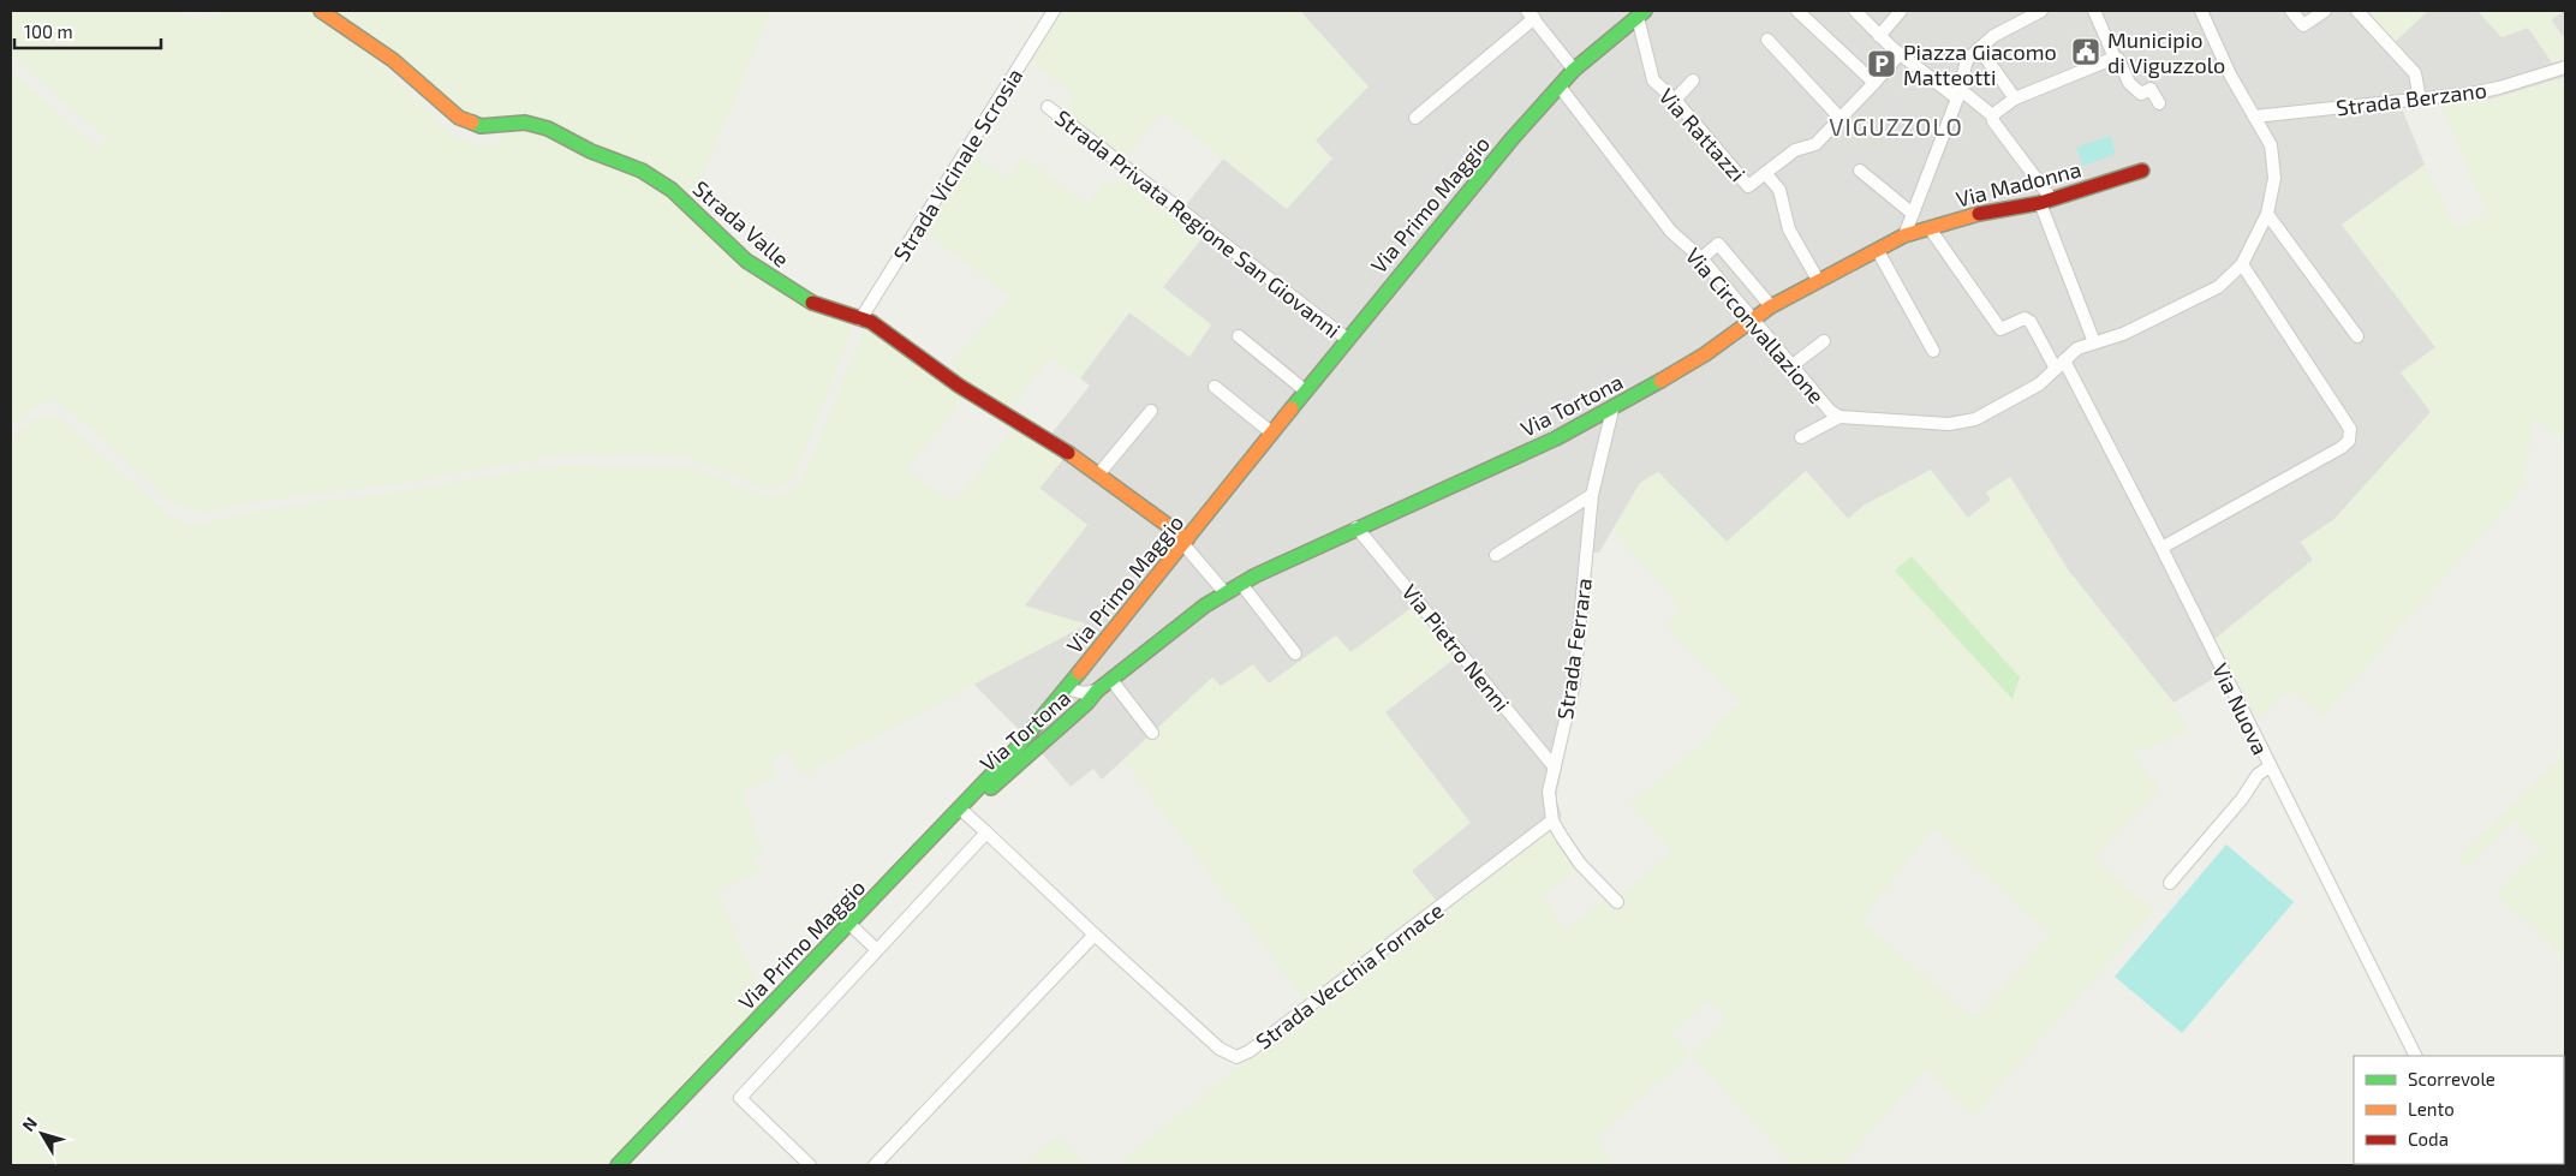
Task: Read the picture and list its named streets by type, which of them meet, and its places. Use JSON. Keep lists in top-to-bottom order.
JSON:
{
  "streets": {
    "street": [
      "Strada Berzano",
      "Via Rattazzi",
      "Strada Vicinale Scrosia",
      "Via Madonna",
      "Via Primo Maggio",
      "Strada Valle",
      "Strada Privata Regione San Giovanni",
      "Via Circonvallazione",
      "Via Tortona",
      "Via Pietro Nenni",
      "Strada Ferrara",
      "Via Nuova",
      "Strada Vecchia Fornace"
    ]
  },
  "crossings": [
    ["Strada Berzano", "Via Circonvallazione"],
    ["Via Rattazzi", "Via Primo Maggio"],
    ["Via Rattazzi", "Via Tortona"],
    ["Strada Vicinale Scrosia", "Strada Valle"],
    ["Via Madonna", "Via Tortona"],
    ["Via Madonna", "Via Nuova"],
    ["Via Primo Maggio", "Strada Valle"],
    ["Via Primo Maggio", "Strada Privata Regione San Giovanni"],
    ["Via Primo Maggio", "Via Circonvallazione"],
    ["Via Primo Maggio", "Via Tortona"],
    ["Via Primo Maggio", "Strada Vecchia Fornace"],
    ["Strada Valle", "Via Tortona"],
    ["Via Circonvallazione", "Via Tortona"],
    ["Via Circonvallazione", "Via Nuova"],
    ["Via Tortona", "Via Pietro Nenni"],
    ["Via Tortona", "Strada Ferrara"],
    ["Via Pietro Nenni", "Strada Ferrara"],
    ["Strada Ferrara", "Strada Vecchia Fornace"]
  ],
  "districts": ["VIGUZZOLO"],
  "places": {
    "public building": ["Municipio di Viguzzolo"],
    "parking": ["Piazza Giacomo Matteotti"]
  },
  "legend": ["Scorrevole", "Lento", "Coda"],
  "scale_bar": "100 m",
  "north": "top left"
}
